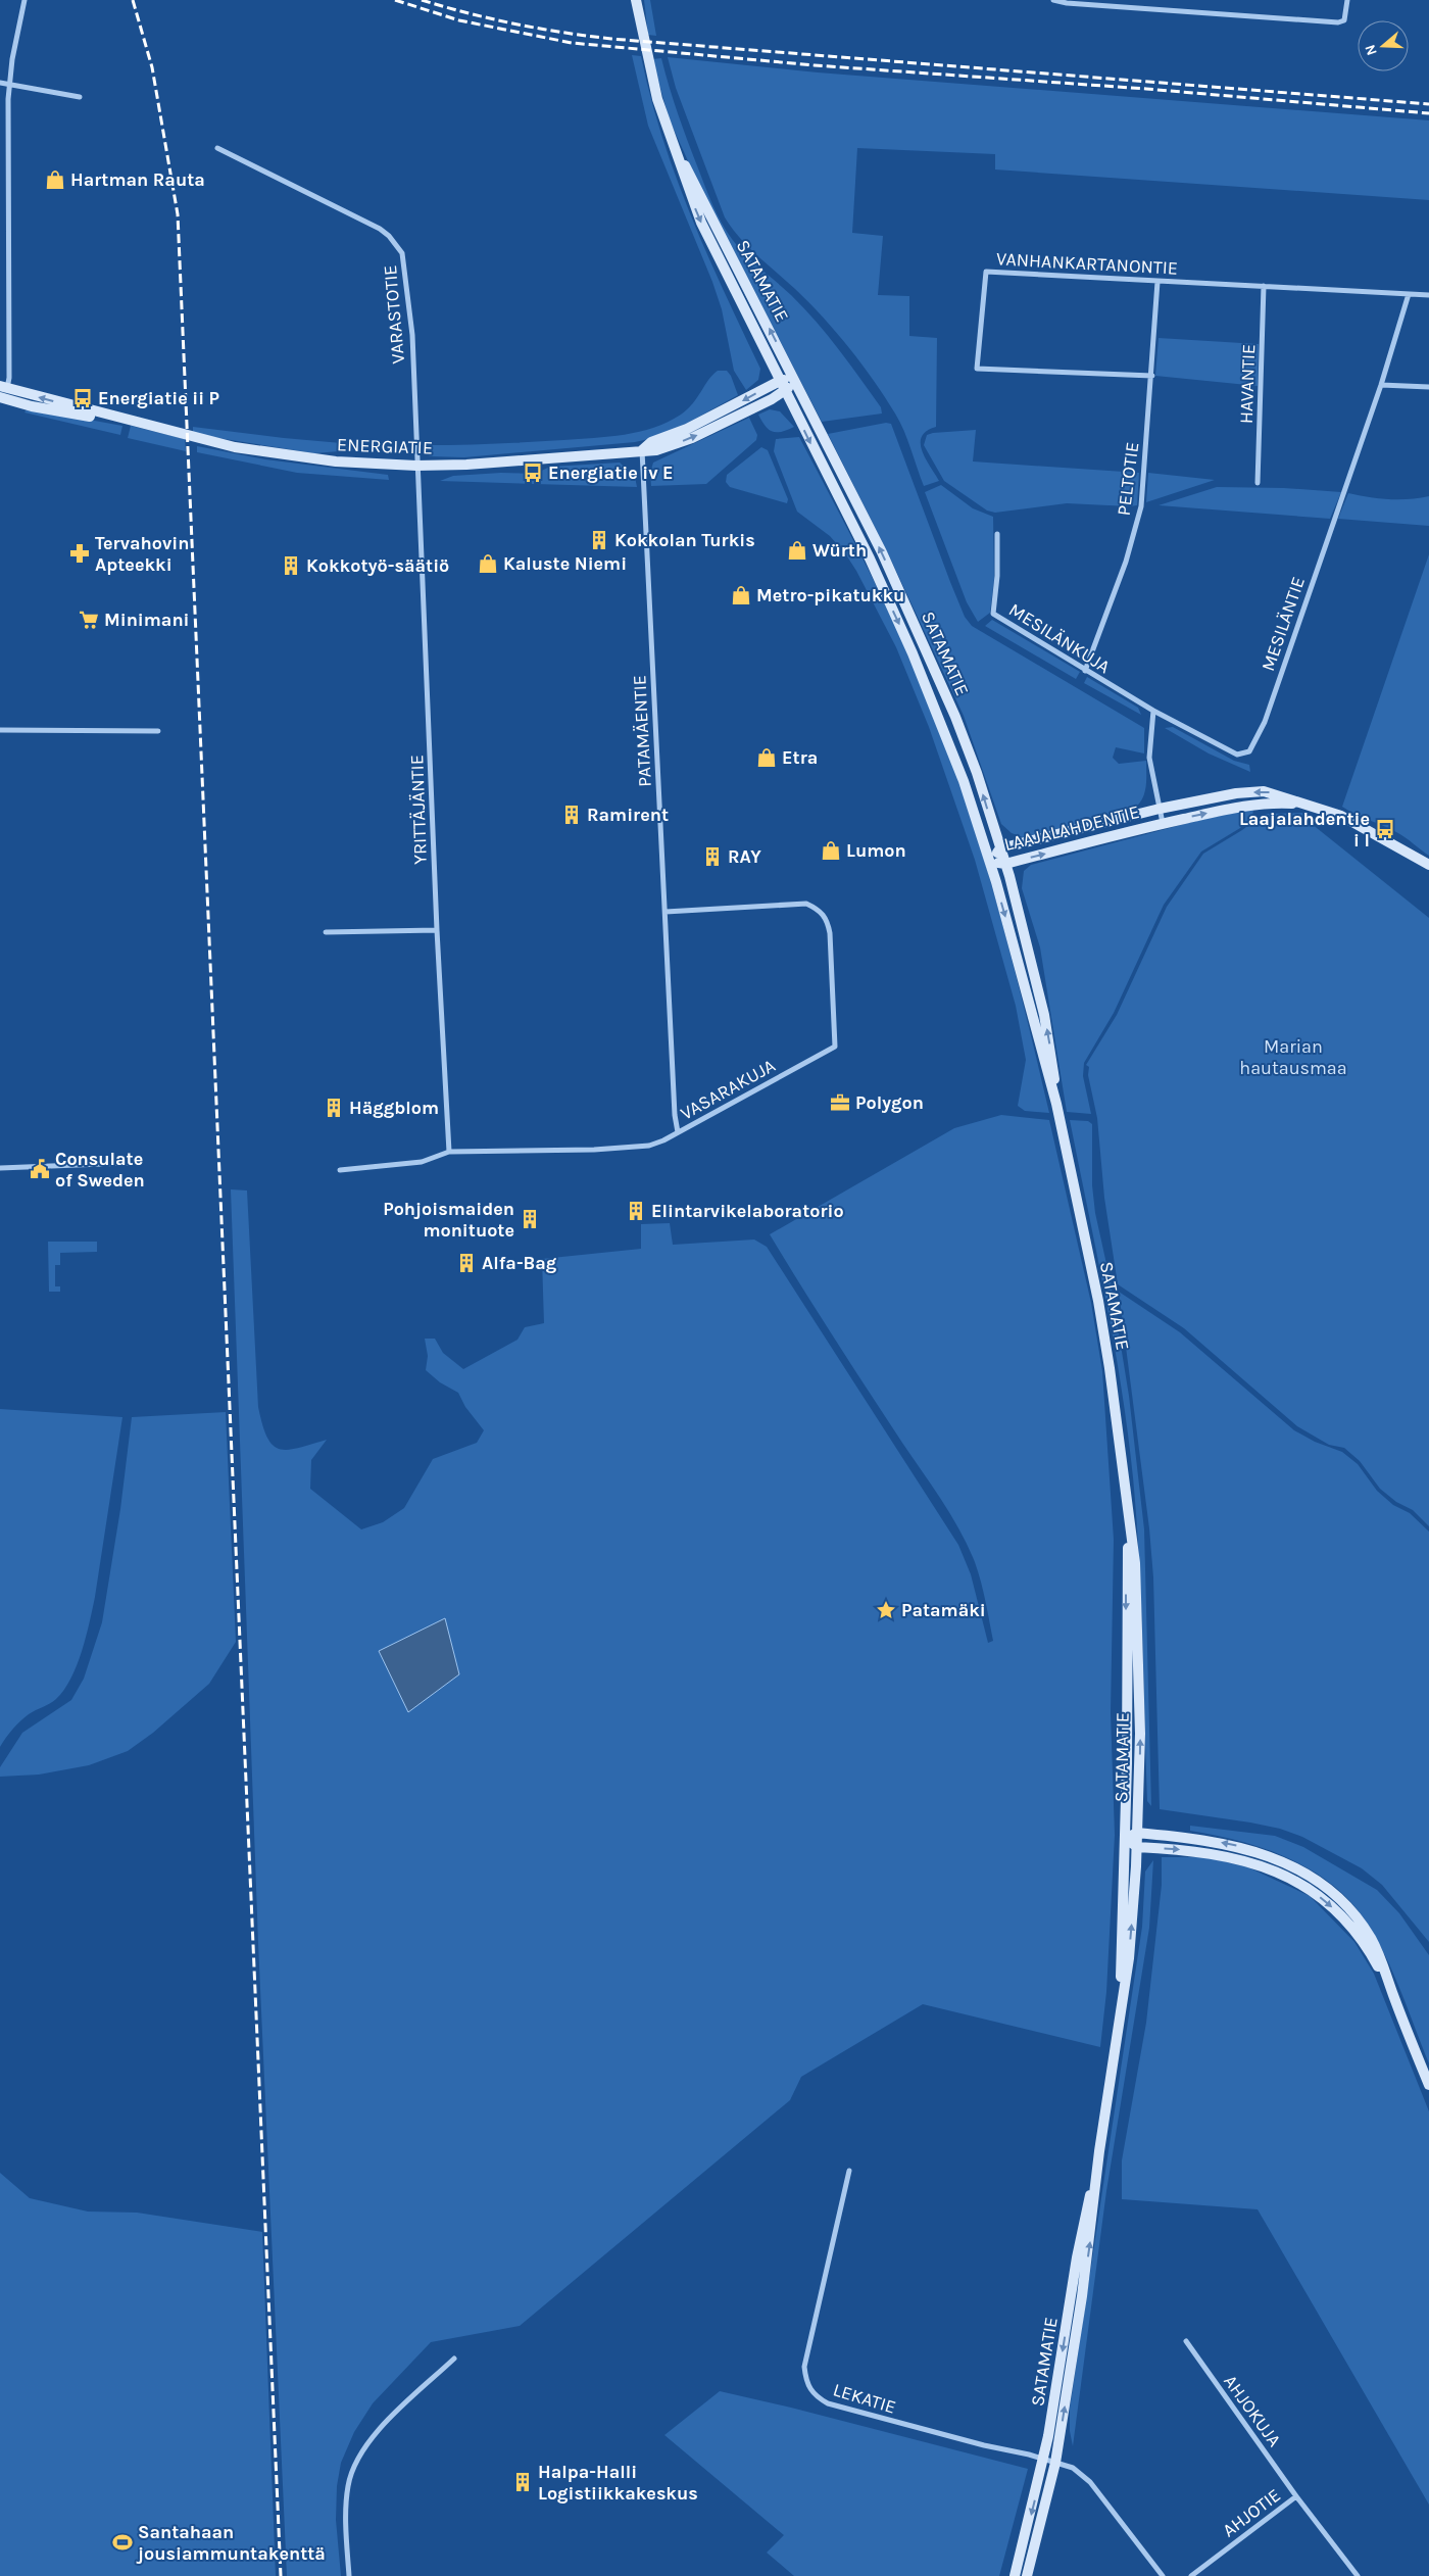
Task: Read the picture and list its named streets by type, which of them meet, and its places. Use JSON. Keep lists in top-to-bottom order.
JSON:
{
  "streets": {
    "main road": ["SATAMATIE", "ENERGIATIE", "LAAJALAHDENTIE"],
    "street": [
      "VANHANKARTANONTIE",
      "VARASTOTIE",
      "HAVANTIE",
      "PELTOTIE",
      "MESILÄNTIE",
      "MESILÄNKUJA",
      "PATAMÄENTIE",
      "YRITTÄJÄNTIE",
      "VASARAKUJA",
      "LEKATIE",
      "AHJOKUJA",
      "AHJOTIE"
    ]
  },
  "crossings": [
    ["VANHANKARTANONTIE", "HAVANTIE"],
    ["VANHANKARTANONTIE", "PELTOTIE"],
    ["VANHANKARTANONTIE", "MESILÄNTIE"],
    ["SATAMATIE", "ENERGIATIE"],
    ["SATAMATIE", "LAAJALAHDENTIE"],
    ["SATAMATIE", "LEKATIE"],
    ["VARASTOTIE", "ENERGIATIE"],
    ["VARASTOTIE", "YRITTÄJÄNTIE"],
    ["ENERGIATIE", "PATAMÄENTIE"],
    ["ENERGIATIE", "YRITTÄJÄNTIE"],
    ["PELTOTIE", "MESILÄNKUJA"],
    ["MESILÄNTIE", "MESILÄNKUJA"],
    ["PATAMÄENTIE", "VASARAKUJA"],
    ["YRITTÄJÄNTIE", "VASARAKUJA"],
    ["AHJOKUJA", "AHJOTIE"]
  ],
  "parks": ["Marian hautausmaa"],
  "places": {
    "shop": [
      "Hartman Rauta",
      "Würth",
      "Kaluste Niemi",
      "Metro-pikatukku",
      "Etra",
      "Lumon"
    ],
    "bus stop": ["Energiatie ii P", "Energiatie iv E", "Laajalahdentie i I"],
    "building": [
      "Kokkolan Turkis",
      "Kokkotyö-säätiö",
      "Ramirent",
      "RAY",
      "Häggblom",
      "Elintarvikelaboratorio",
      "Pohjoismaiden monituote",
      "Alfa-Bag",
      "Halpa-Halli Logistiikkakeskus"
    ],
    "pharmacy": ["Tervahovin Apteekki"],
    "supermarket": ["Minimani"],
    "office": ["Polygon"],
    "public building": ["Consulate of Sweden"],
    "place": ["Patamäki"],
    "sports": ["Santahaan jousiammuntakenttä"]
  },
  "north": "left"
}
